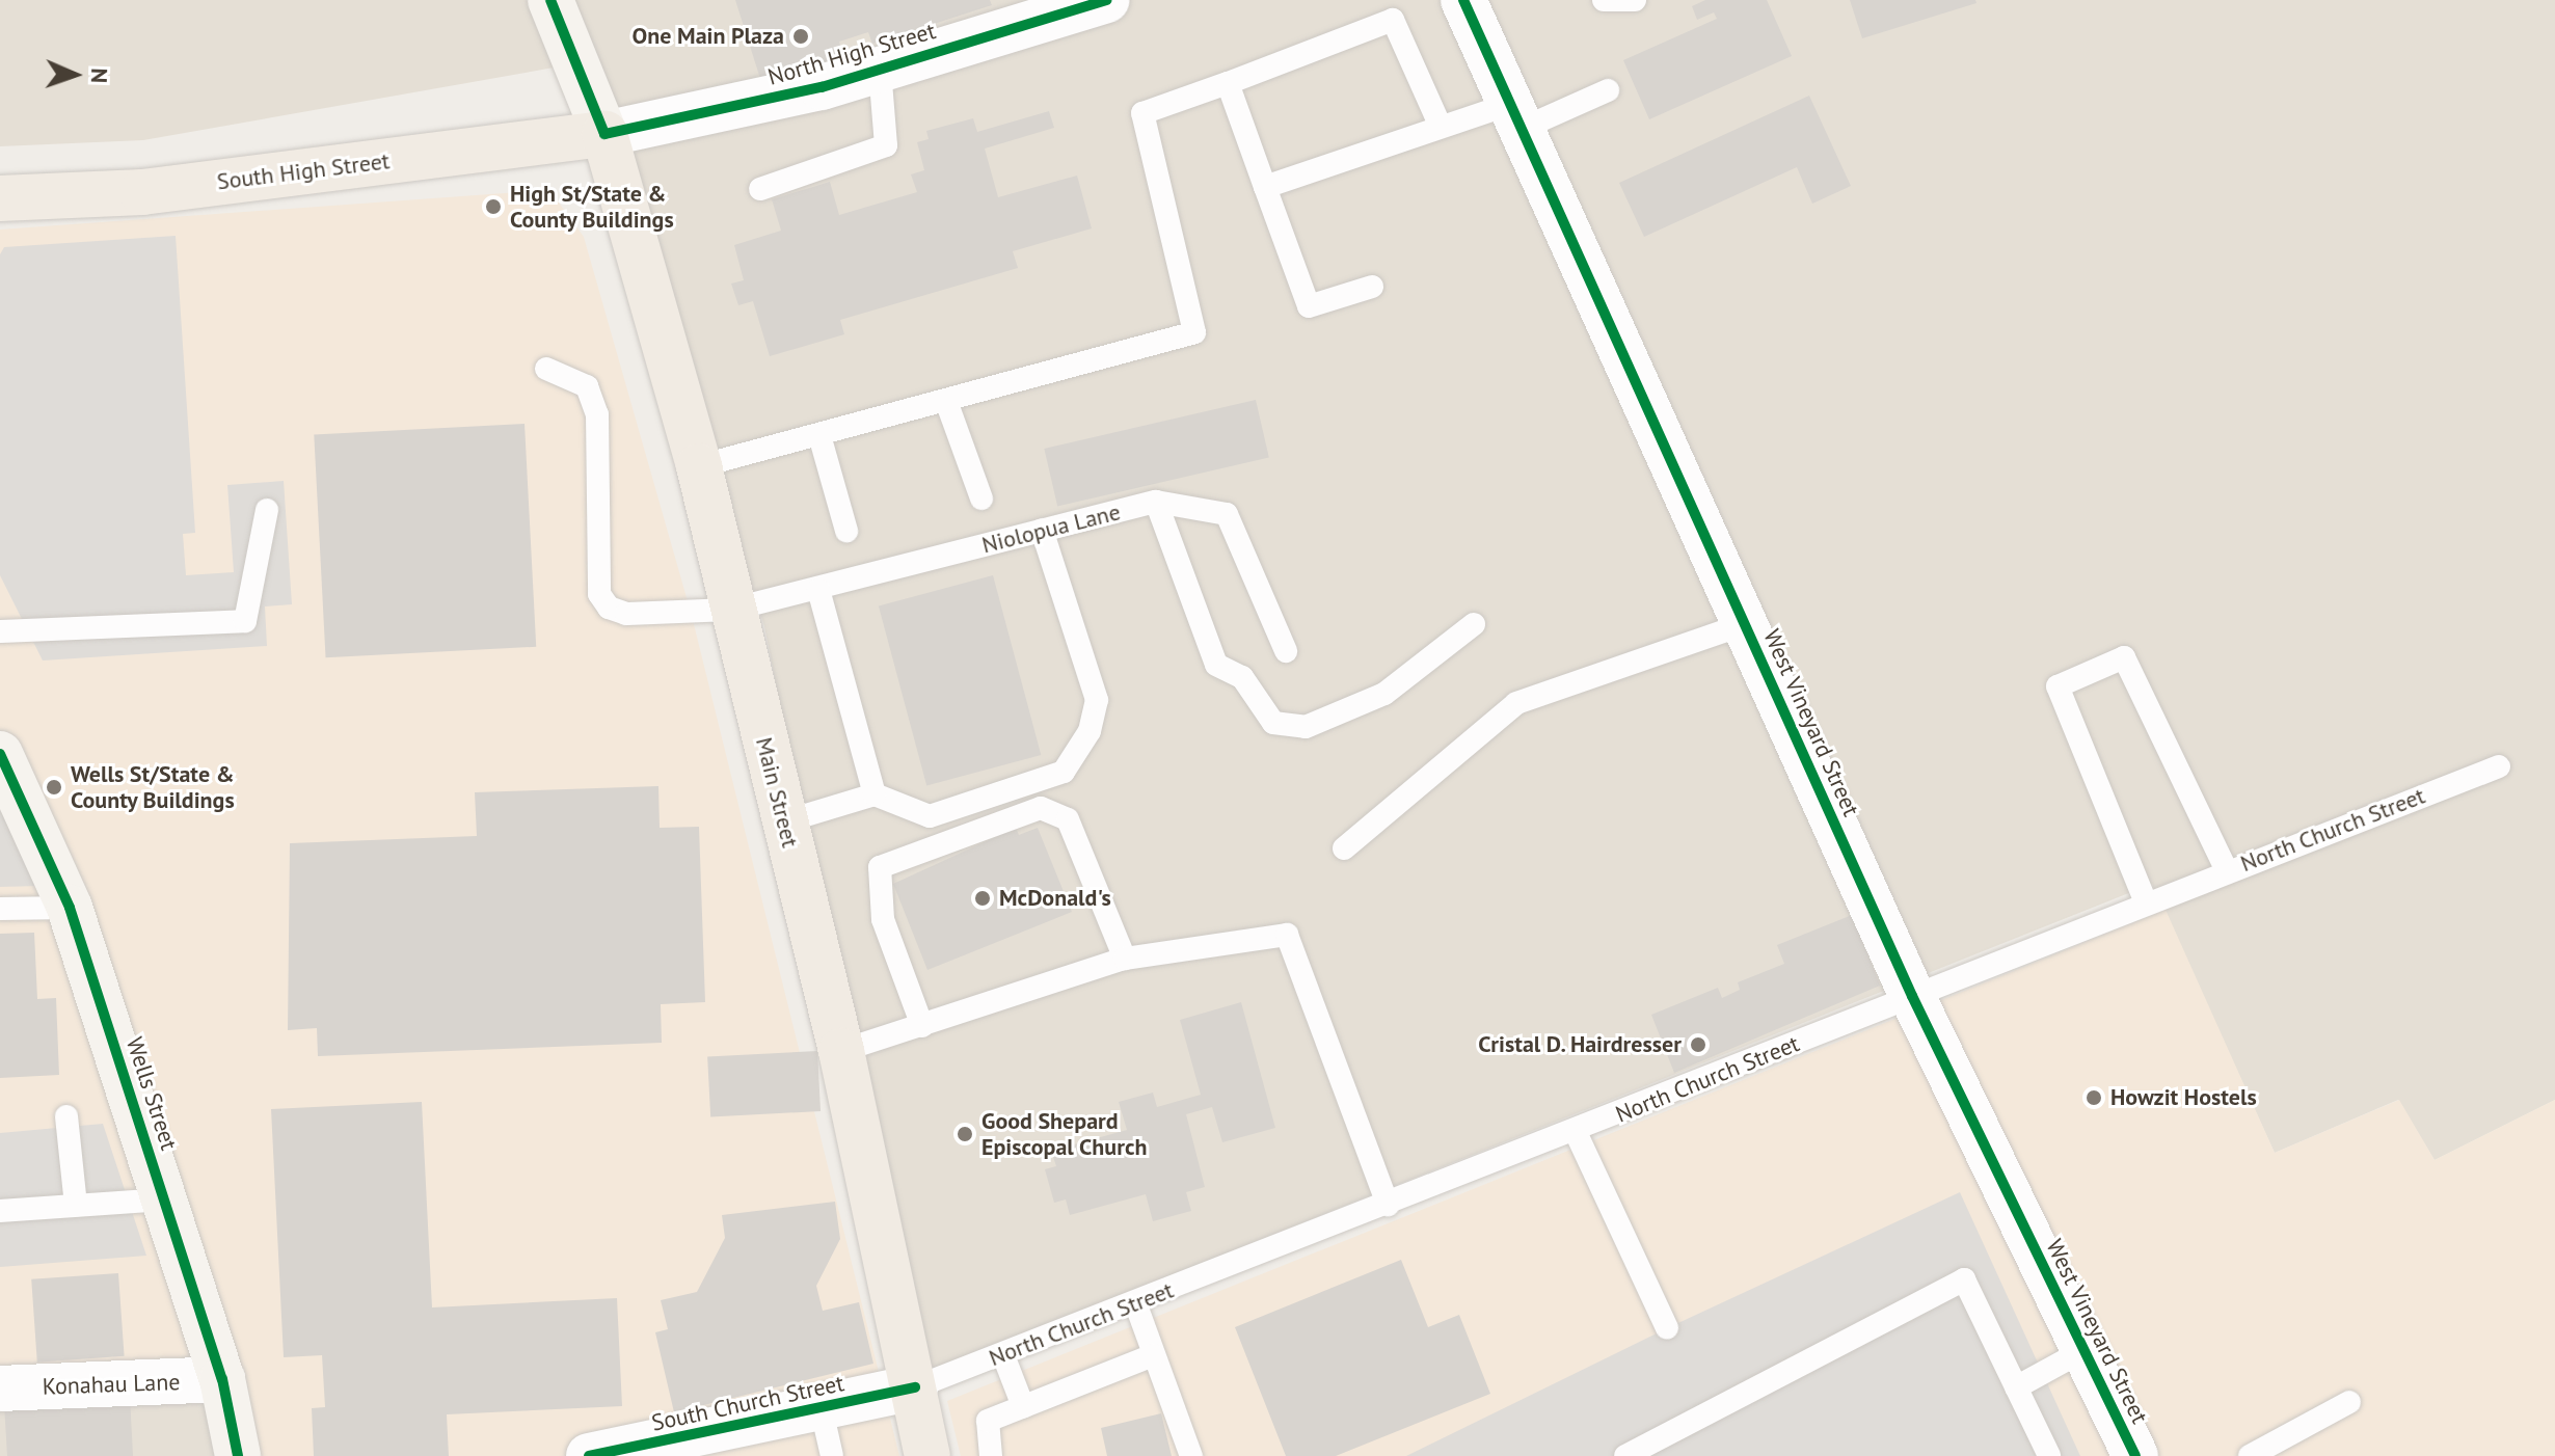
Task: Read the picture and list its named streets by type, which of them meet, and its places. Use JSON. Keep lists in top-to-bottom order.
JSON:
{
  "streets": {
    "main road": ["South High Street", "Main Street"],
    "street": [
      "North High Street",
      "West Vineyard Street",
      "Wells Street",
      "Konahau Lane",
      "South Church Street"
    ],
    "lane": ["Niolopua Lane", "North Church Street"]
  },
  "crossings": [
    ["North High Street", "South High Street"],
    ["North High Street", "Main Street"],
    ["South High Street", "Main Street"],
    ["Niolopua Lane", "Main Street"],
    ["West Vineyard Street", "North Church Street"],
    ["Main Street", "North Church Street"],
    ["Main Street", "South Church Street"],
    ["North Church Street", "South Church Street"],
    ["Wells Street", "Konahau Lane"]
  ],
  "places": [
    "One Main Plaza",
    "High St/State & County Buildings",
    "Wells St/State & County Buildings",
    "McDonald's",
    "Cristal D. Hairdresser",
    "Howzit Hostels",
    "Good Shepard Episcopal Church"
  ],
  "north": "right"
}
